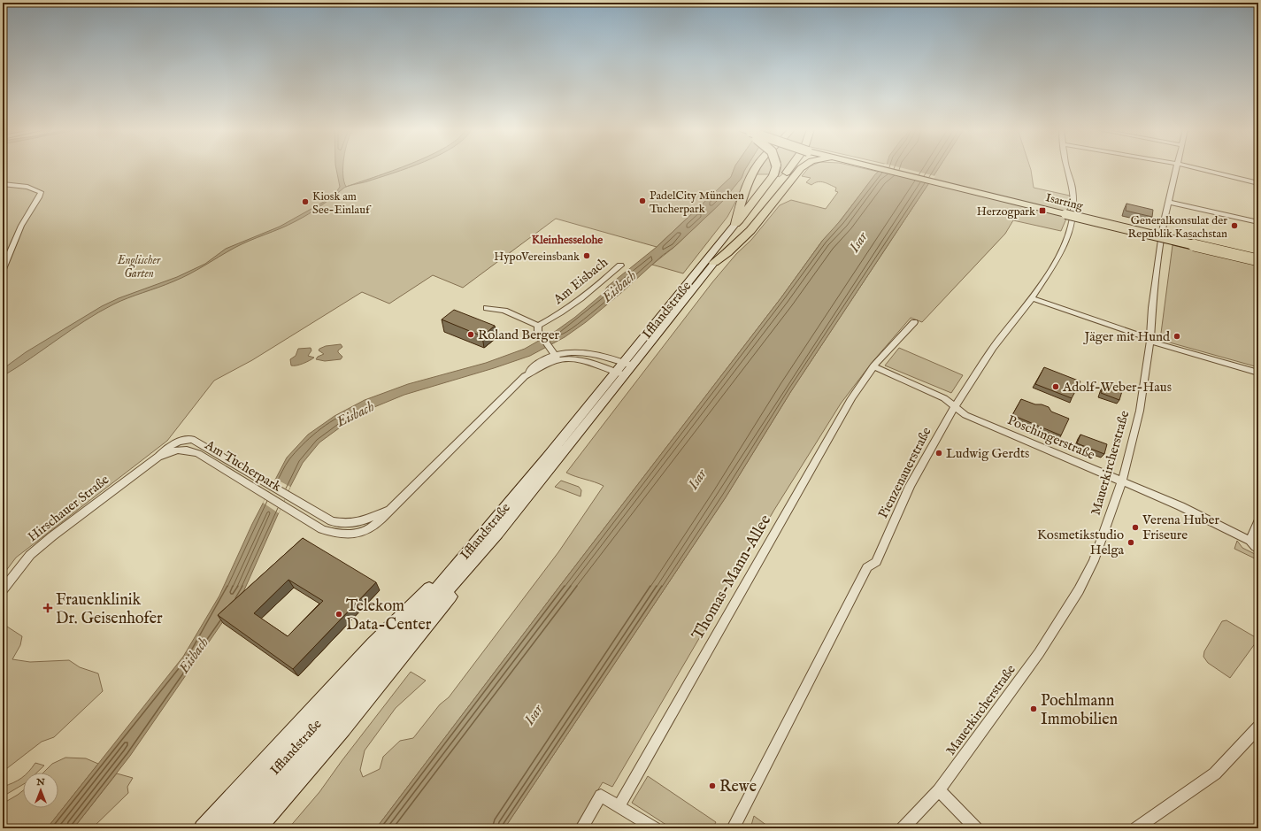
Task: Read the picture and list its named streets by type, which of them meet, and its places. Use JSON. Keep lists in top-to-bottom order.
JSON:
{
  "streets": {
    "highway": ["Isarring"],
    "main road": ["Ifflandstraße"],
    "street": [
      "Am Eisbach",
      "Poschingerstraße",
      "Mauerkircherstraße",
      "Am Tucherpark",
      "Pienzenauerstraße",
      "Hirschauer Straße",
      "Thomas-Mann-Allee"
    ]
  },
  "crossings": [
    ["Ifflandstraße", "Am Tucherpark"],
    ["Poschingerstraße", "Mauerkircherstraße"],
    ["Poschingerstraße", "Pienzenauerstraße"],
    ["Poschingerstraße", "Thomas-Mann-Allee"],
    ["Am Tucherpark", "Hirschauer Straße"]
  ],
  "districts": ["Kleinhesselohe"],
  "water": ["Isar", "Eisbach"],
  "parks": ["Englischer Garten"],
  "places": {
    "other": [
      "PadelCity München Tucherpark",
      "Kiosk am See-Einlauf",
      "Generalkonsulat der Republik Kasachstan",
      "HypoVereinsbank",
      "Roland Berger",
      "Jäger mit Hund",
      "Adolf-Weber-Haus",
      "Ludwig Gerdts",
      "Verena Huber Friseure",
      "Kosmetikstudio Helga",
      "Telekom Data-Center",
      "Poehlmann Immobilien",
      "Rewe"
    ],
    "transit": ["Herzogpark"],
    "health": ["Frauenklinik Dr. Geisenhofer"]
  },
  "north": "top"
}
